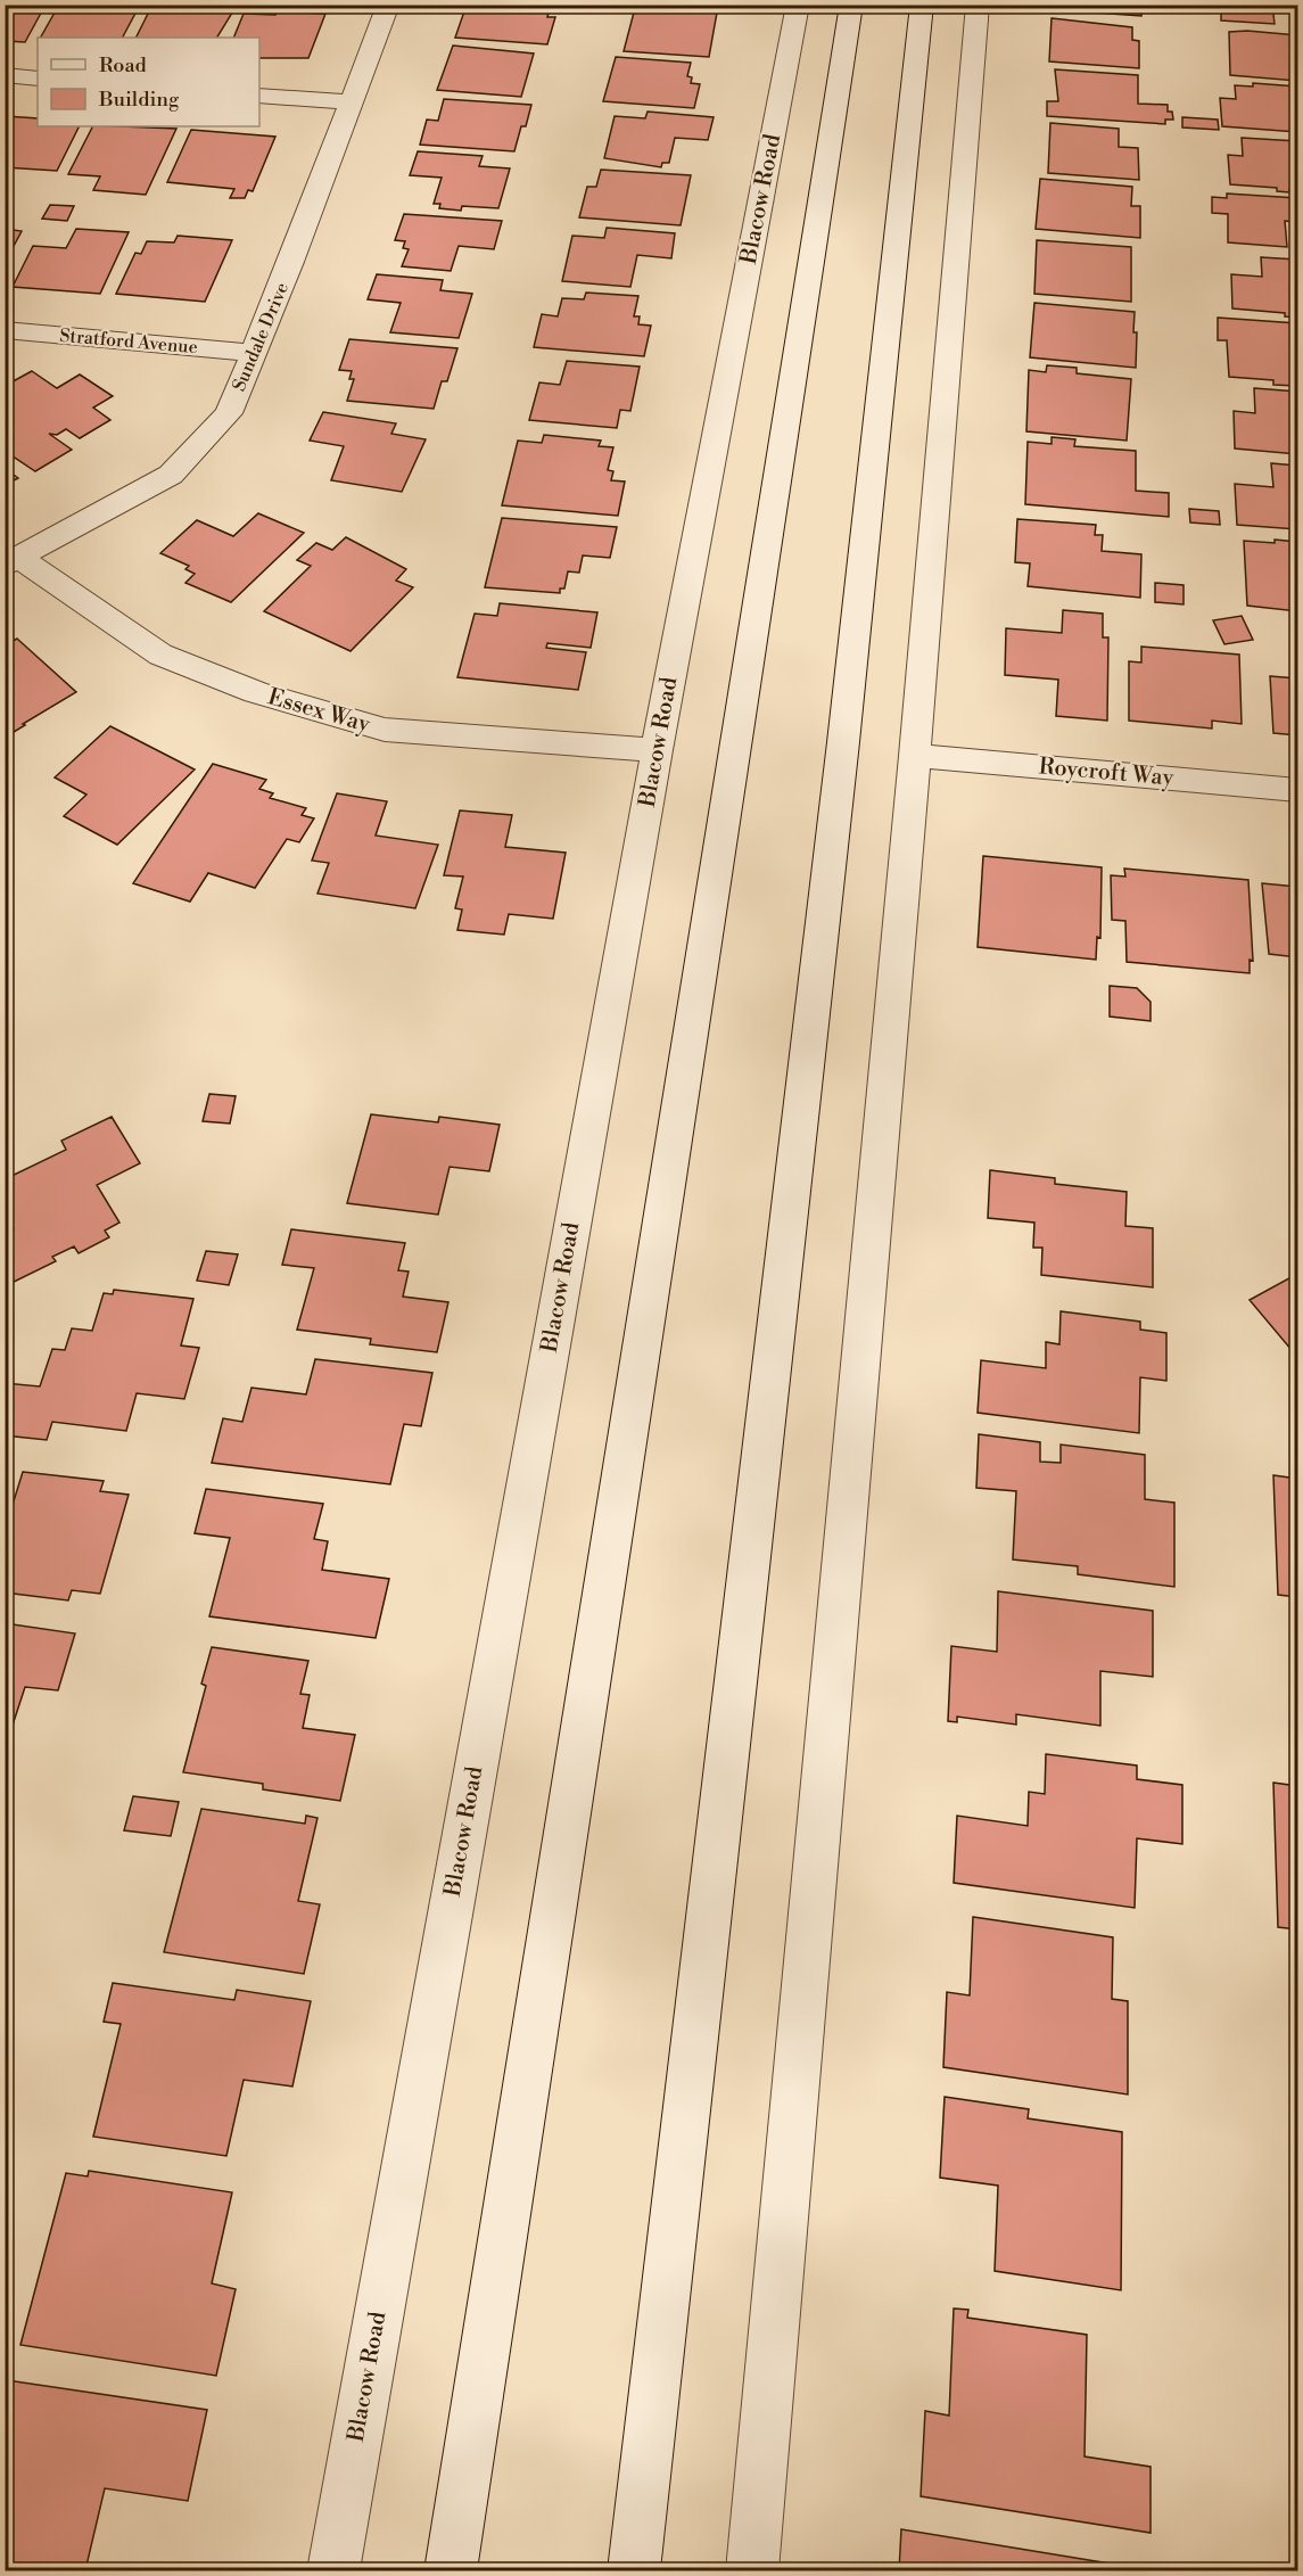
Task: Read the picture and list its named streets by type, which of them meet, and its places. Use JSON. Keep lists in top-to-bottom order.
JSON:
{
  "streets": {
    "street": [
      "Blacow Road",
      "Sundale Drive",
      "Stratford Avenue",
      "Essex Way",
      "Roycroft Way"
    ]
  },
  "crossings": [
    ["Blacow Road", "Essex Way"],
    ["Sundale Drive", "Stratford Avenue"],
    ["Sundale Drive", "Essex Way"]
  ],
  "legend": ["Road", "Building"]
}
